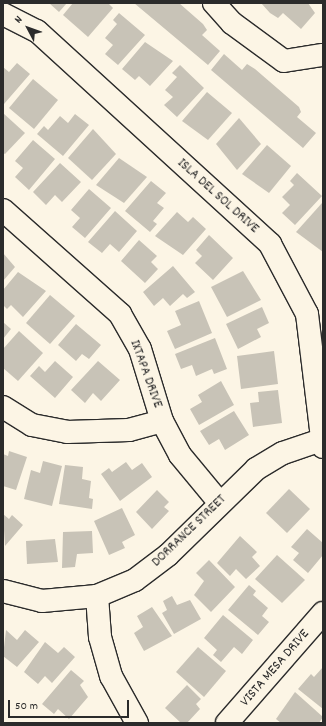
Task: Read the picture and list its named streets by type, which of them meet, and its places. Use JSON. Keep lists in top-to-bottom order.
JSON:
{
  "streets": {
    "street": [
      "ISLA DEL SOL DRIVE",
      "IXTAPA DRIVE",
      "DORRANCE STREET",
      "VISTA MESA DRIVE"
    ]
  },
  "crossings": [
    ["ISLA DEL SOL DRIVE", "DORRANCE STREET"],
    ["IXTAPA DRIVE", "DORRANCE STREET"]
  ],
  "scale_bar": "50 m",
  "north": "top left"
}
